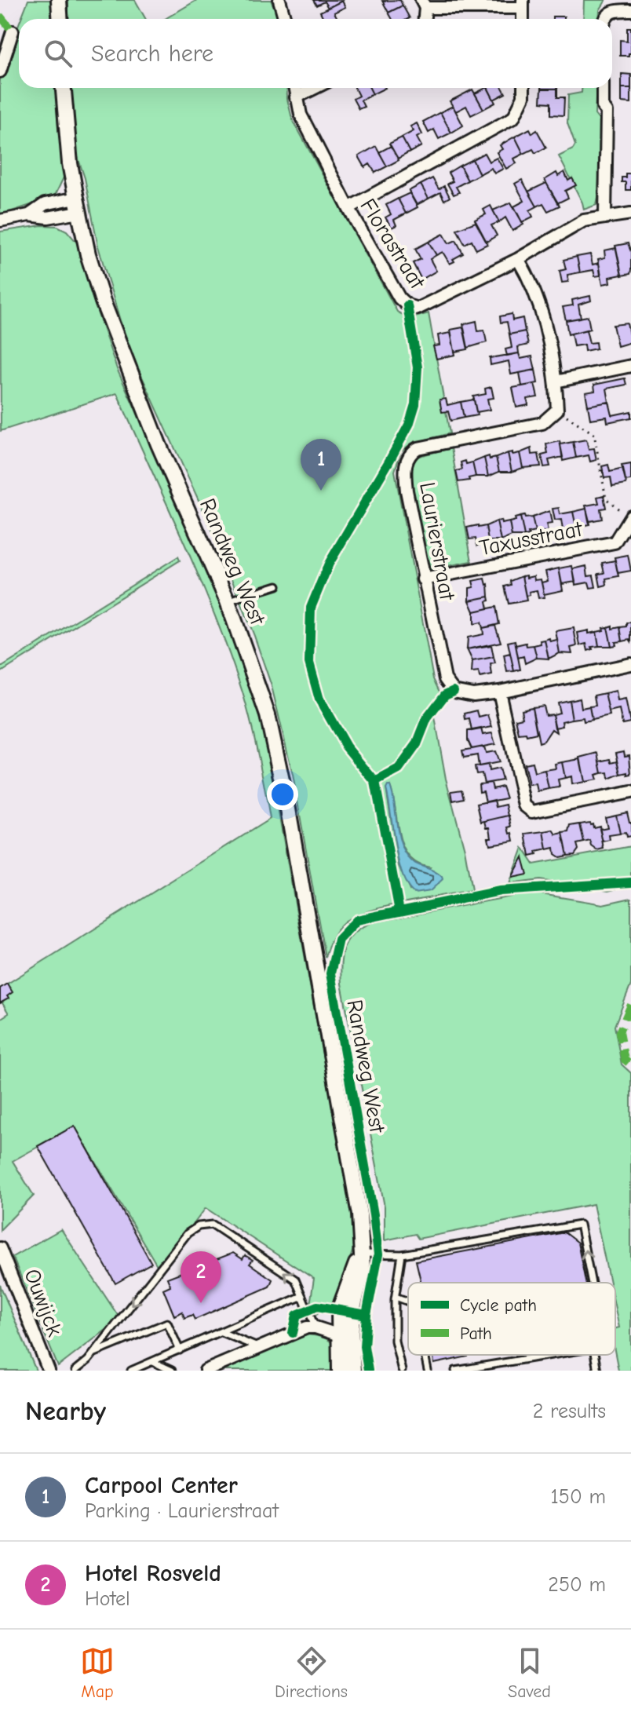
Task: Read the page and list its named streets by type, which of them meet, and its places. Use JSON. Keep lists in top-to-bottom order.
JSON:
{
  "streets": {
    "street": [
      "Florastraat",
      "Taxusstraat",
      "Laurierstraat",
      "Randweg West",
      "Ouwijck"
    ]
  },
  "crossings": [
    ["Taxusstraat", "Laurierstraat"]
  ],
  "legend": ["Cycle path", "Path"],
  "page": {
    "search": "Search here",
    "pins": ["1", "2"],
    "heading": ["Nearby", "2 results"],
    "list": [
      {
        "mark": "1",
        "name": "Carpool Center",
        "note": "Parking · Laurierstraat",
        "value": "150 m"
      },
      {
        "mark": "2",
        "name": "Hotel Rosveld",
        "note": "Hotel",
        "value": "250 m"
      }
    ],
    "nav": ["Map", "Directions", "Saved"]
  }
}
